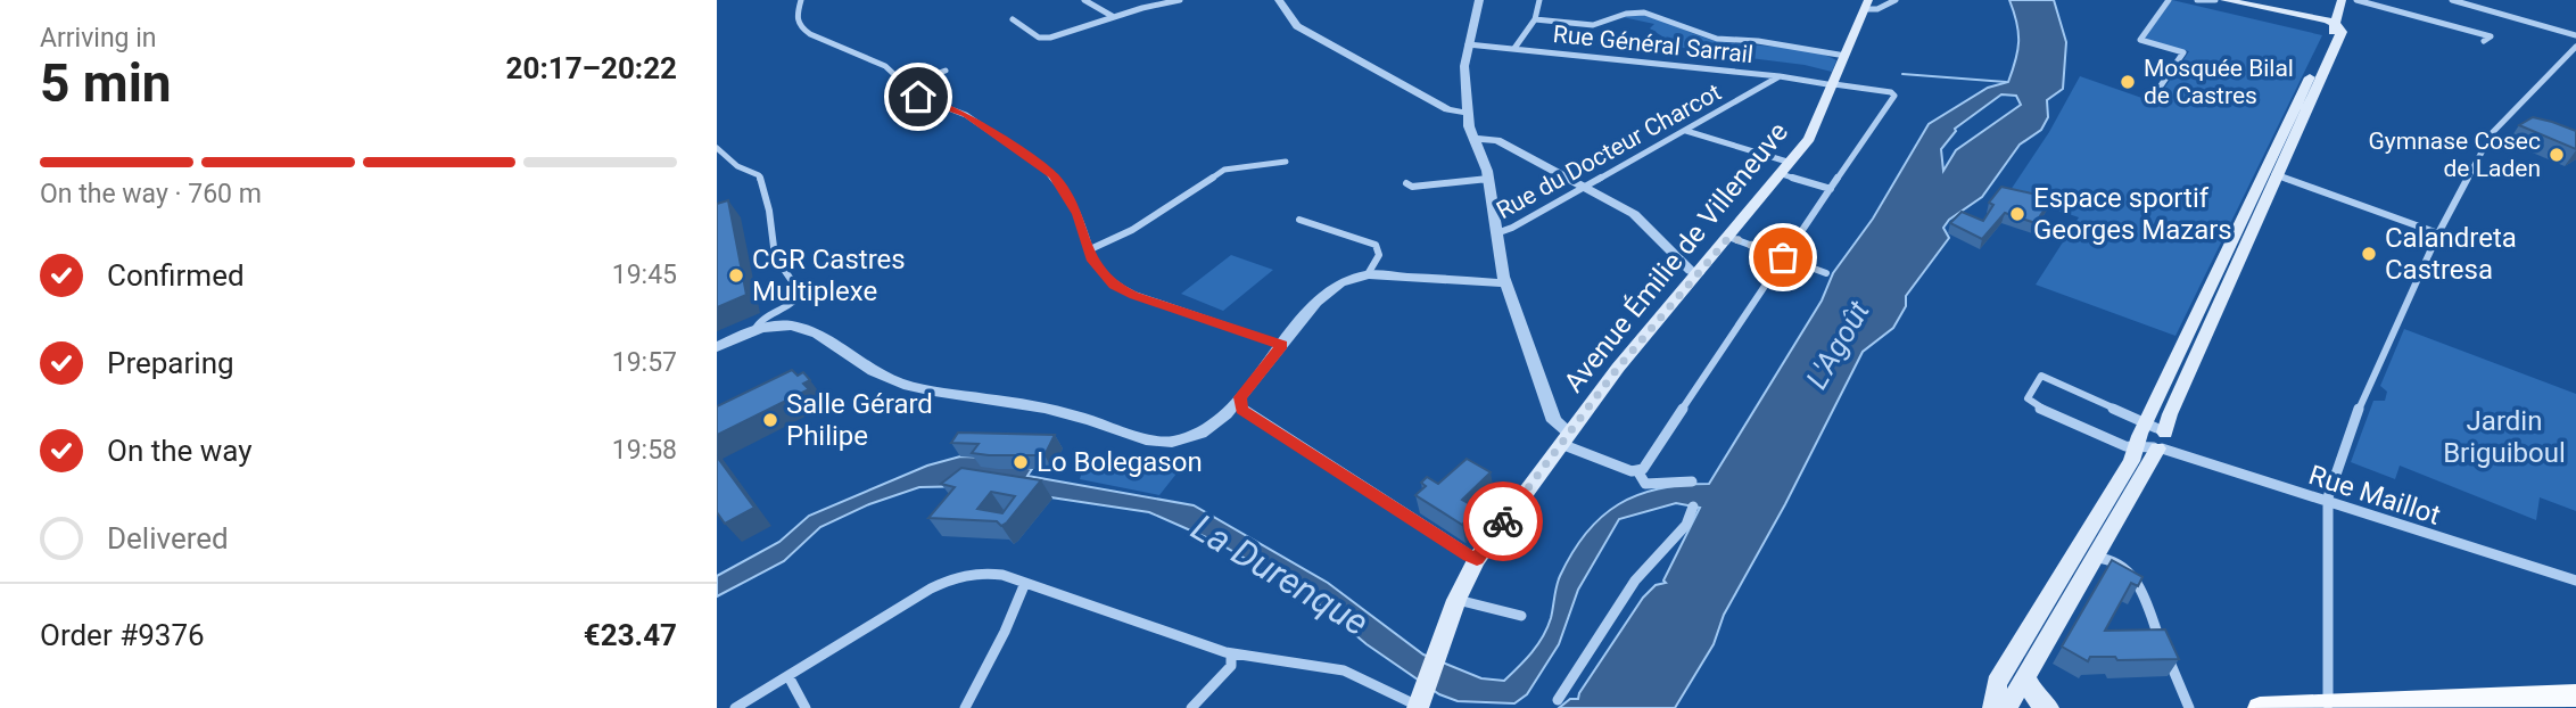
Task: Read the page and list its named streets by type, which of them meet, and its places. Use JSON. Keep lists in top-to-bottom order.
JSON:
{
  "streets": {
    "main road": ["Avenue Émilie de Villeneuve"],
    "street": ["Rue Général Sarrail", "Rue du Docteur Charcot", "Rue Maillot"]
  },
  "crossings": [
    ["Rue Général Sarrail", "Rue du Docteur Charcot"],
    ["Rue Général Sarrail", "Avenue Émilie de Villeneuve"]
  ],
  "water": ["L'Agoût", "La Durenque"],
  "parks": ["Jardin Briguiboul"],
  "places": [
    "Mosquée Bilal de Castres",
    "Gymnase Cosec de Laden",
    "Espace sportif Georges Mazars",
    "Calandreta Castresa",
    "CGR Castres Multiplexe",
    "Salle Gérard Philipe",
    "Lo Bolegason"
  ],
  "page": {
    "heading": ["5 min", "Arriving in", "20:17–20:22"],
    "panel": ["Order #9376", "€23.47"],
    "bar": "On the way · 760 m",
    "list": [
      ["Confirmed", "19:45"],
      ["Preparing", "19:57"],
      ["On the way", "19:58"],
      "Delivered"
    ]
  }
}
